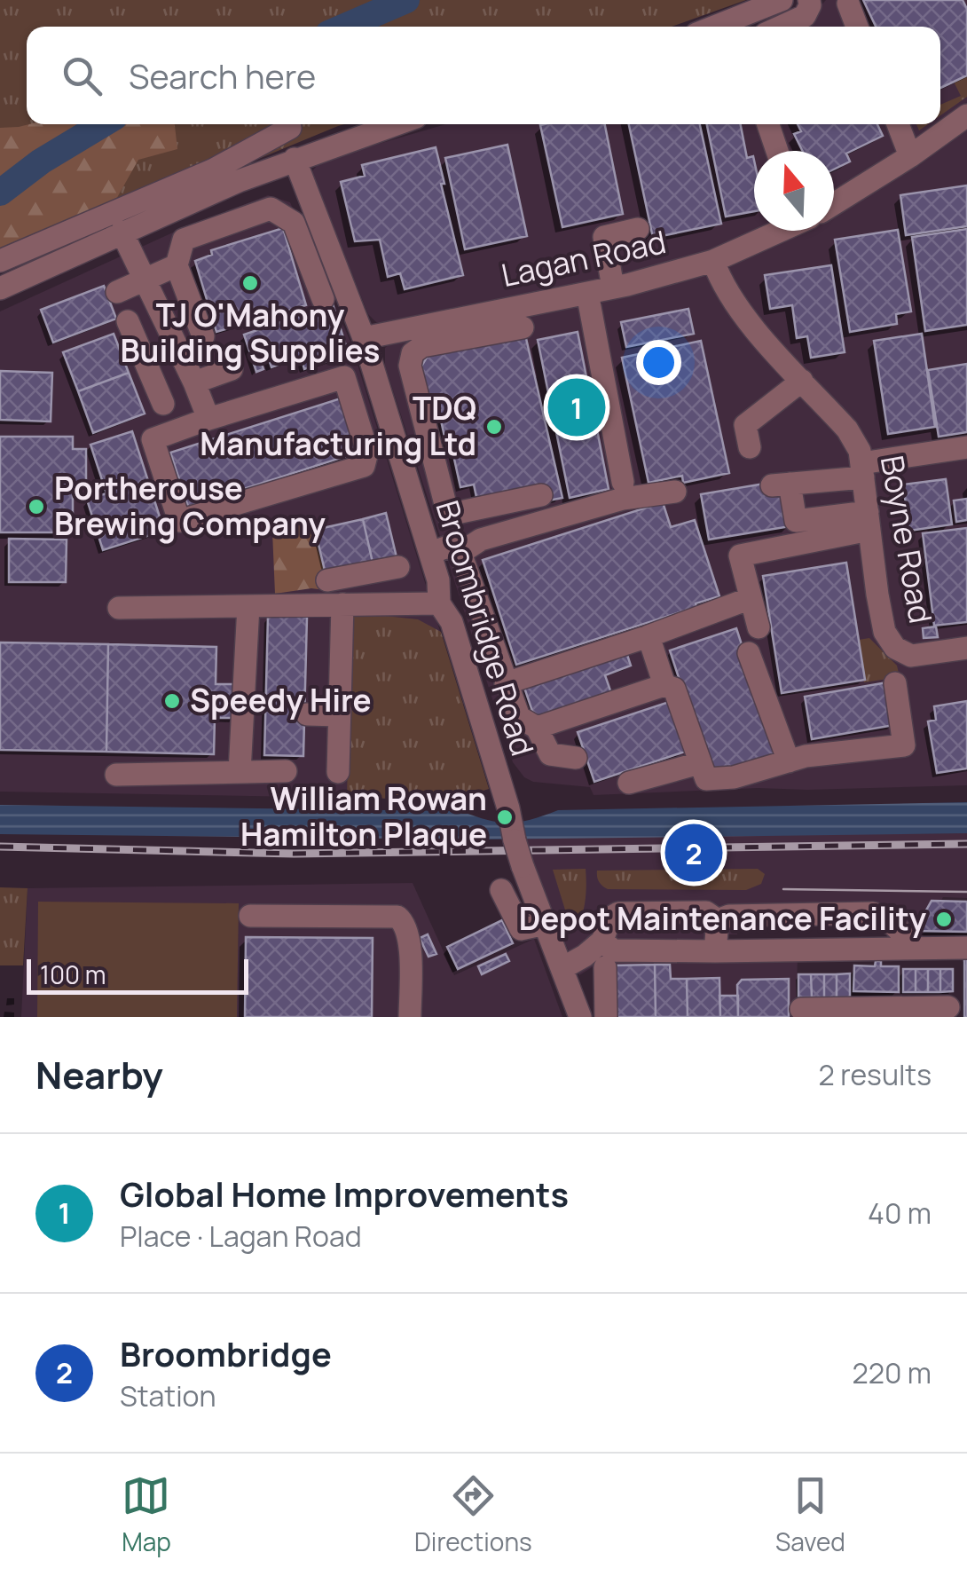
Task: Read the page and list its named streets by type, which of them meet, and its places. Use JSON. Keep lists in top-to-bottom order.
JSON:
{
  "streets": {
    "street": ["Lagan Road", "Boyne Road", "Broombridge Road"]
  },
  "crossings": [
    ["Lagan Road", "Boyne Road"],
    ["Lagan Road", "Broombridge Road"]
  ],
  "places": [
    "TJ O'Mahony Building Supplies",
    "TDQ Manufacturing Ltd",
    "Portherouse Brewing Company",
    "Speedy Hire",
    "William Rowan Hamilton Plaque",
    "Depot Maintenance Facility"
  ],
  "scale_bar": "100 m",
  "north": "top",
  "page": {
    "search": "Search here",
    "pins": ["1", "2"],
    "scale": "100 m",
    "heading": ["Nearby", "2 results"],
    "list": [
      {
        "mark": "1",
        "name": "Global Home Improvements",
        "note": "Place · Lagan Road",
        "value": "40 m"
      },
      {
        "mark": "2",
        "name": "Broombridge",
        "note": "Station",
        "value": "220 m"
      }
    ],
    "nav": ["Map", "Directions", "Saved"]
  }
}
